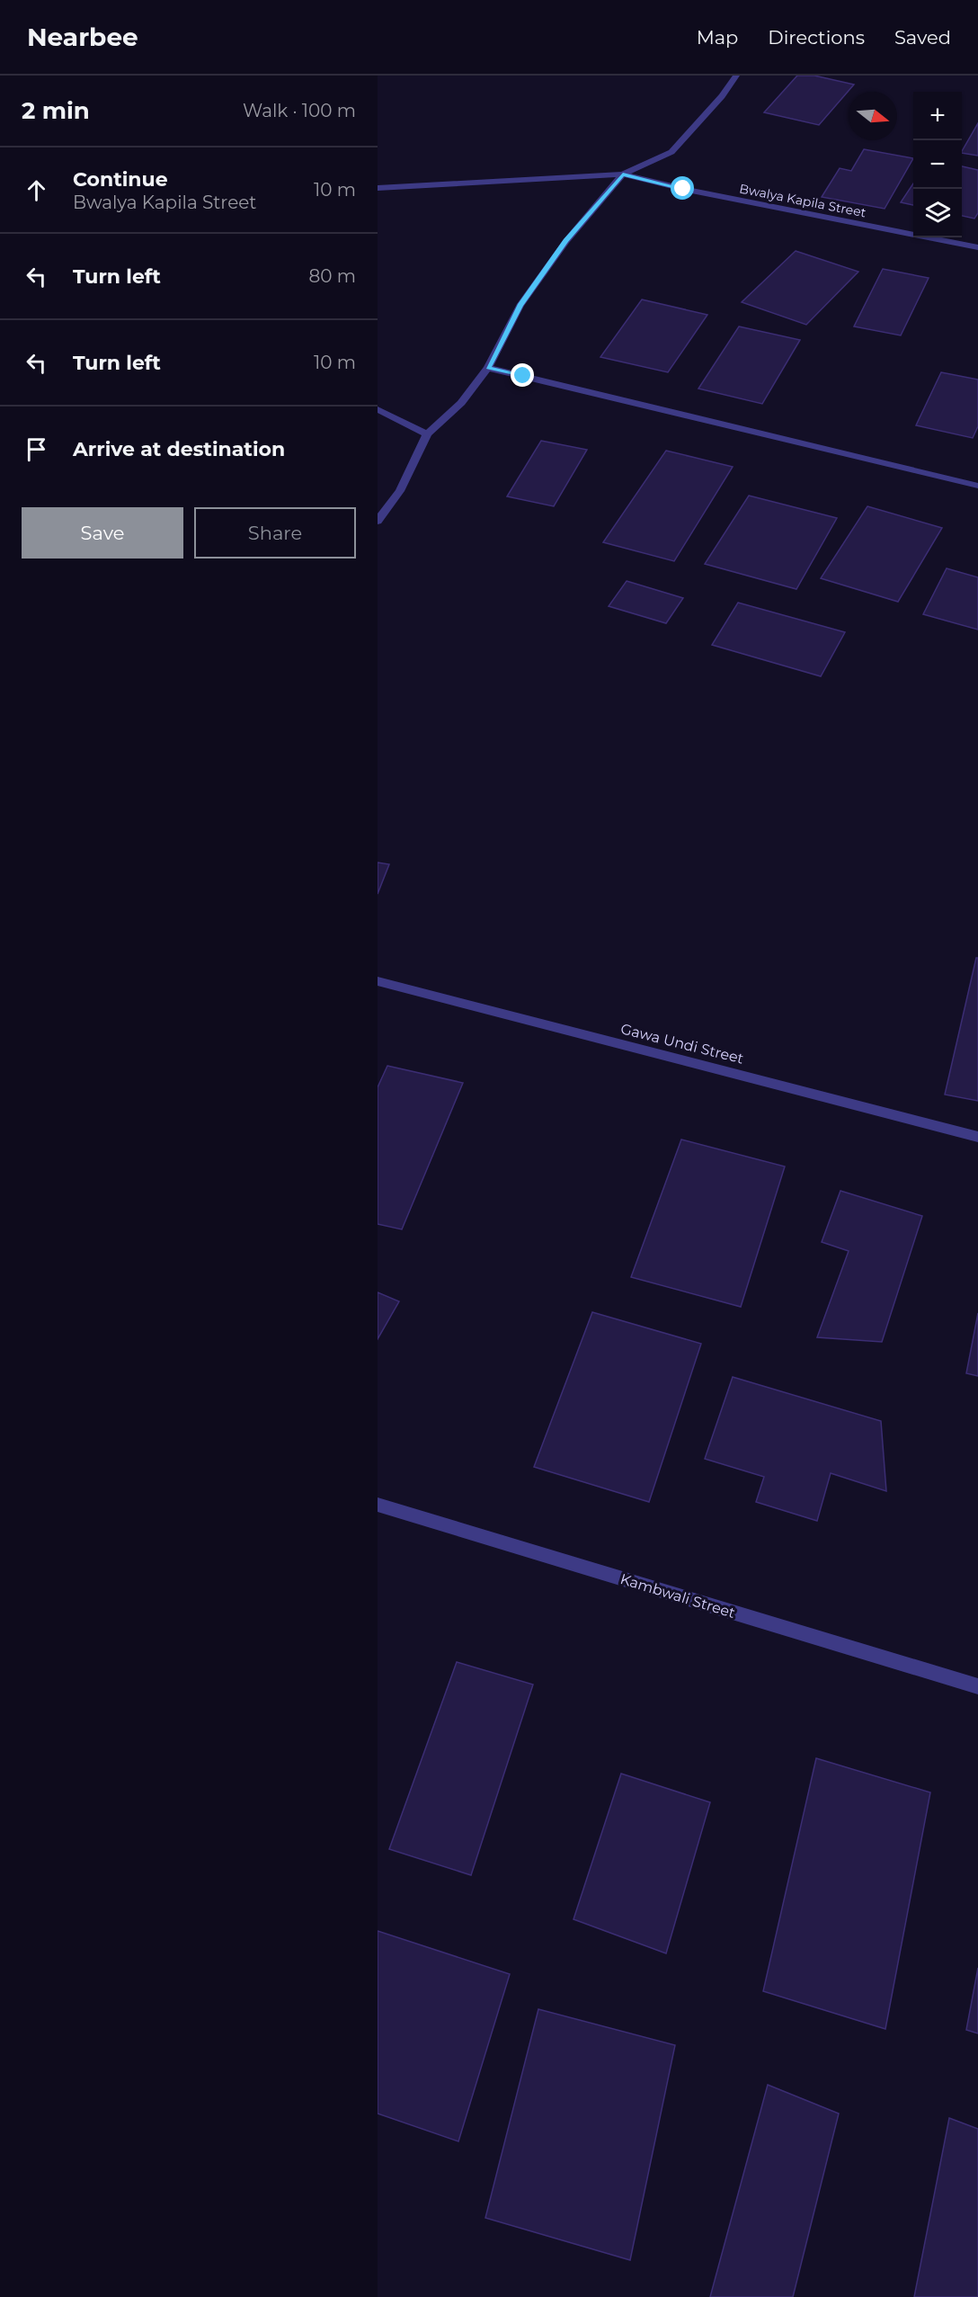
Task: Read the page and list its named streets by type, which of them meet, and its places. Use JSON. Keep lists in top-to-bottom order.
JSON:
{
  "streets": {
    "street": ["Bwalya Kapila Street", "Gawa Undi Street", "Kambwali Street"]
  },
  "north": "right",
  "page": {
    "header": "Nearbee",
    "nav": ["Map", "Directions", "Saved"],
    "heading": ["2 min", "Walk · 100 m"],
    "map_buttons": ["+", "−"],
    "list": [
      ["Continue", "Bwalya Kapila Street", "10 m"],
      ["Turn left", "80 m"],
      ["Turn left", "10 m"],
      "Arrive at destination"
    ],
    "buttons": ["Save", "Share"]
  }
}
